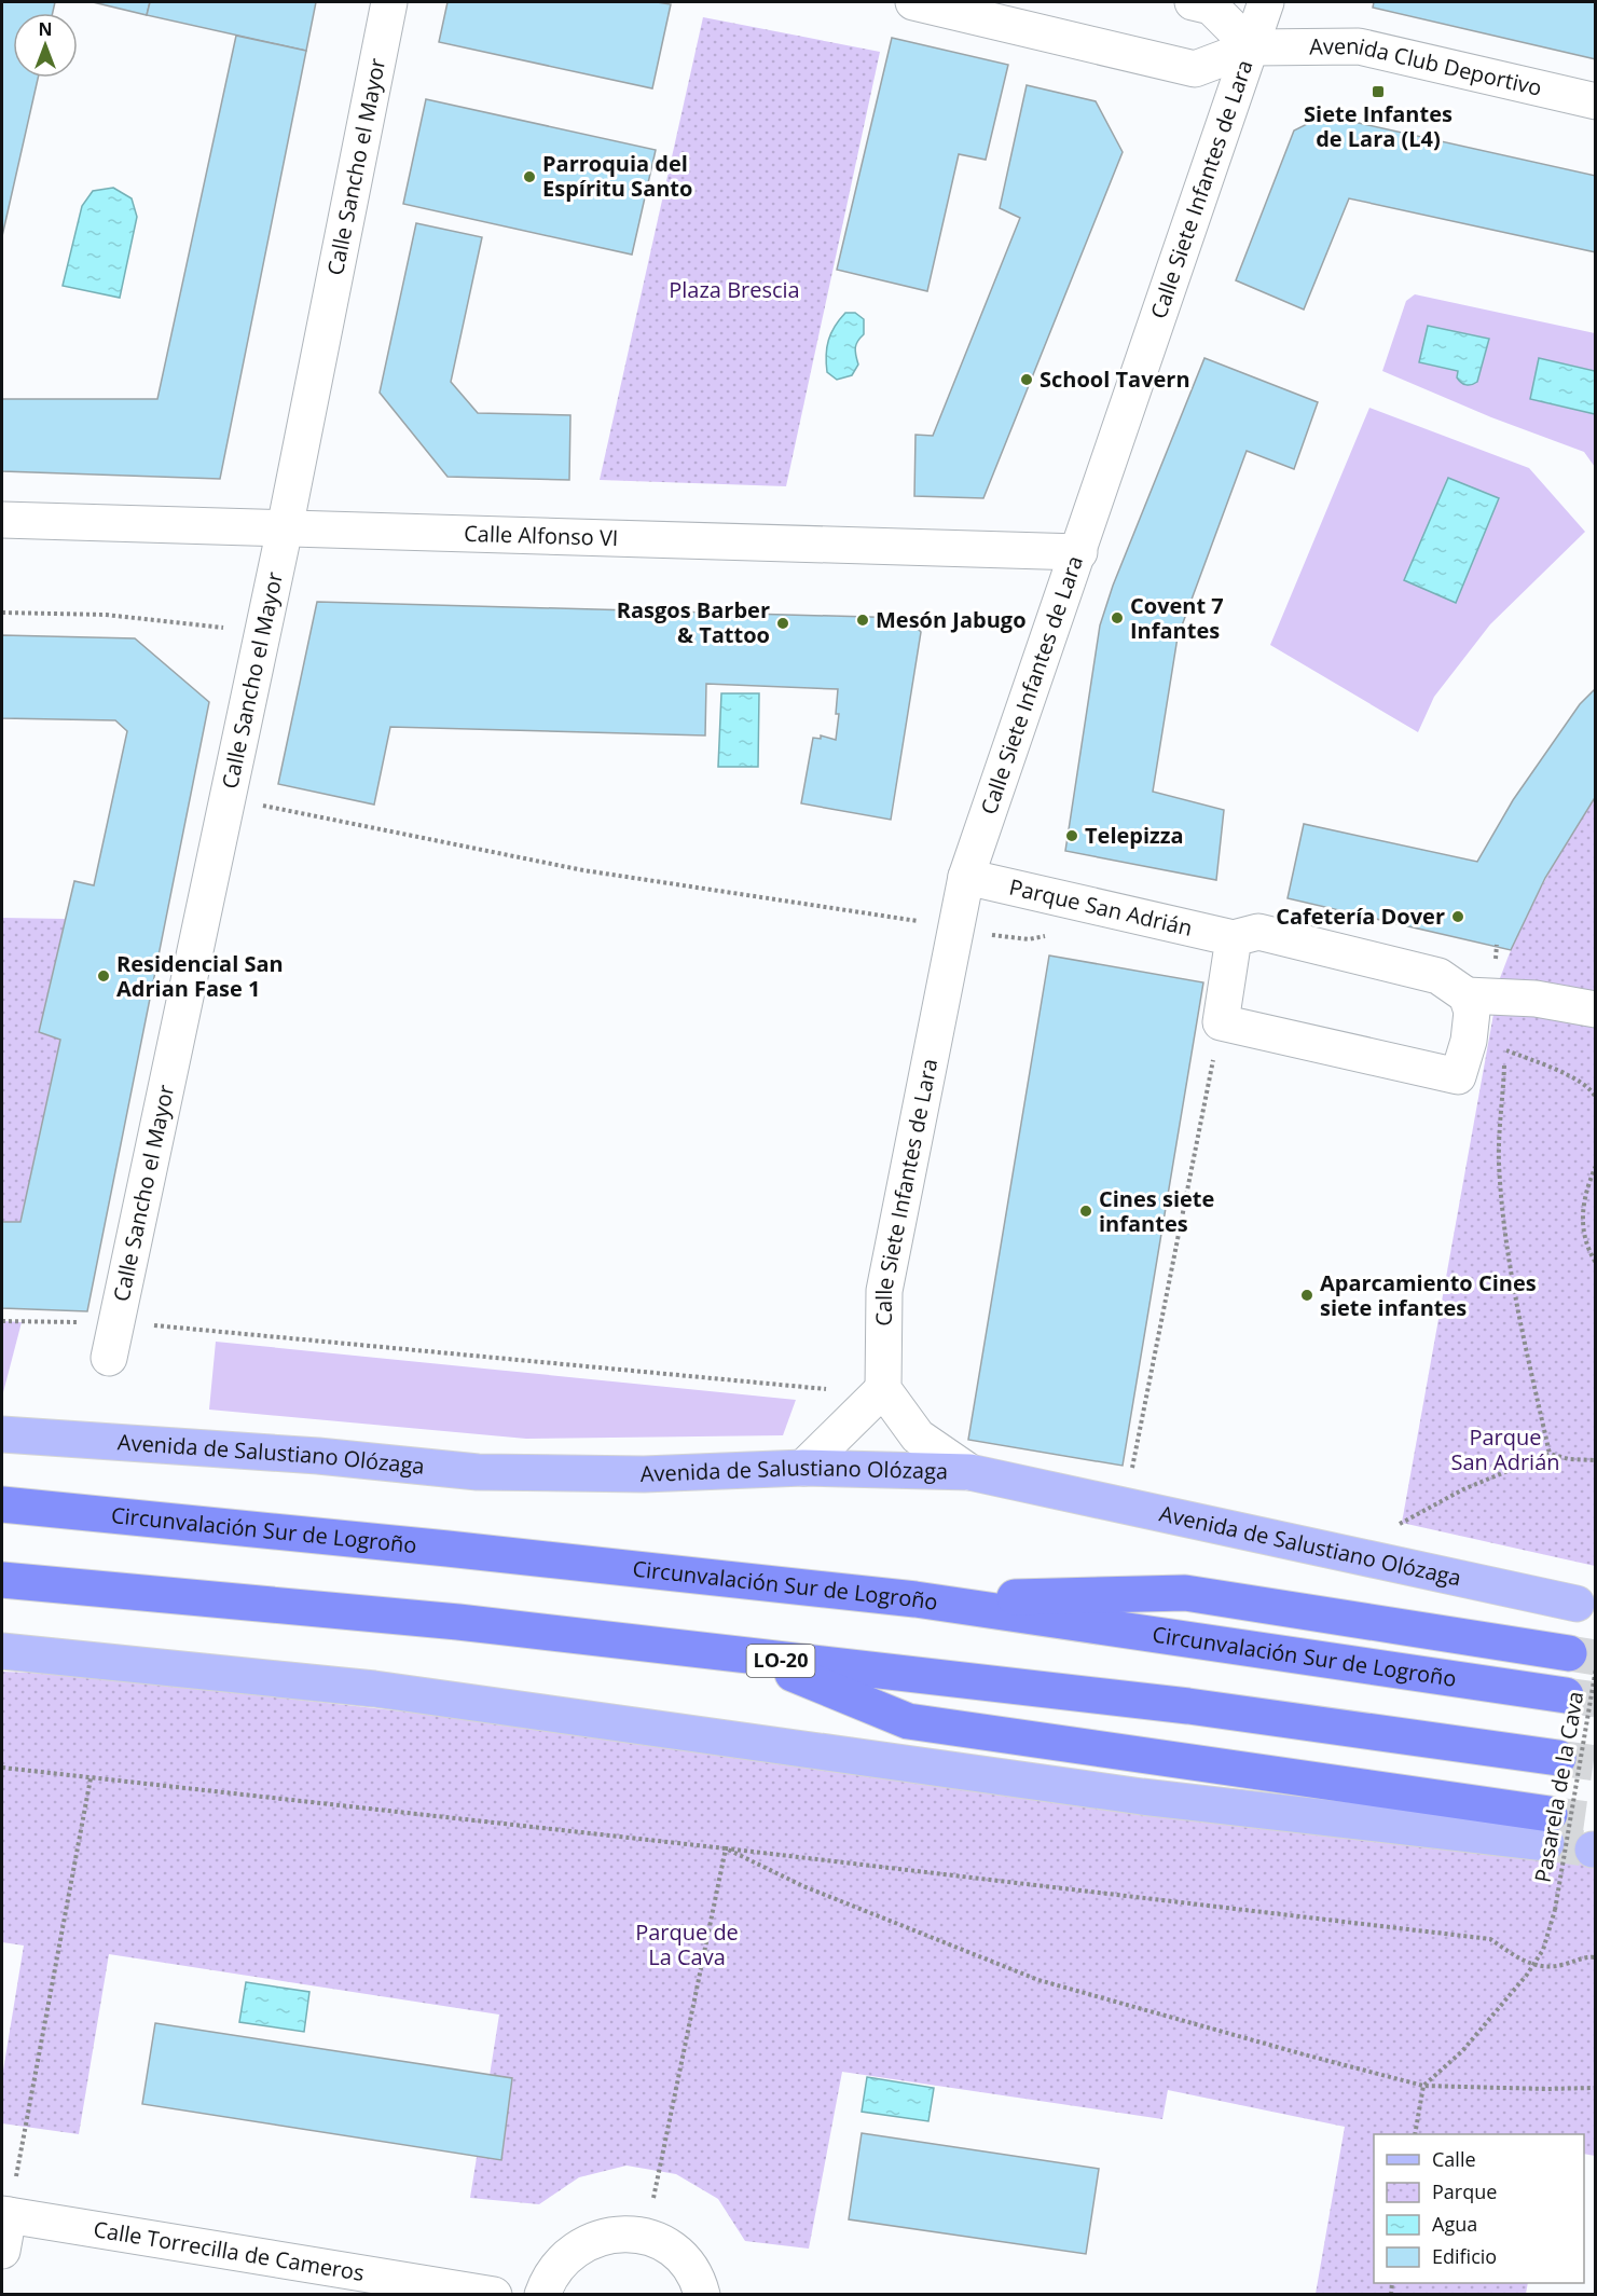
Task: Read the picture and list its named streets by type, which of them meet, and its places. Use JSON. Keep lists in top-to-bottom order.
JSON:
{
  "streets": {
    "highway": ["Circunvalación Sur de Logroño", "LO-20"],
    "main road": ["Avenida de Salustiano Olózaga"],
    "street": [
      "Avenida Club Deportivo",
      "Calle Sancho el Mayor",
      "Calle Siete Infantes de Lara",
      "Calle Alfonso VI",
      "Parque San Adrián",
      "Calle Torrecilla de Cameros"
    ],
    "path": ["Pasarela de la Cava"]
  },
  "crossings": [
    ["Avenida Club Deportivo", "Calle Siete Infantes de Lara"],
    ["Calle Sancho el Mayor", "Calle Alfonso VI"],
    ["Calle Siete Infantes de Lara", "Calle Alfonso VI"],
    ["Calle Siete Infantes de Lara", "Parque San Adrián"]
  ],
  "parks": ["Plaza Brescia", "Parque San Adrián", "Parque de La Cava"],
  "places": {
    "transit": ["Siete Infantes de Lara (L4)"],
    "other": [
      "Parroquia del Espíritu Santo",
      "School Tavern",
      "Covent 7 Infantes",
      "Mesón Jabugo",
      "Rasgos Barber & Tattoo",
      "Telepizza",
      "Cafetería Dover",
      "Residencial San Adrian Fase 1",
      "Cines siete infantes",
      "Aparcamiento Cines siete infantes"
    ]
  },
  "legend": [
    "Calle",
    "Parque",
    "Agua",
    "Edificio"
  ],
  "north": "top"
}
